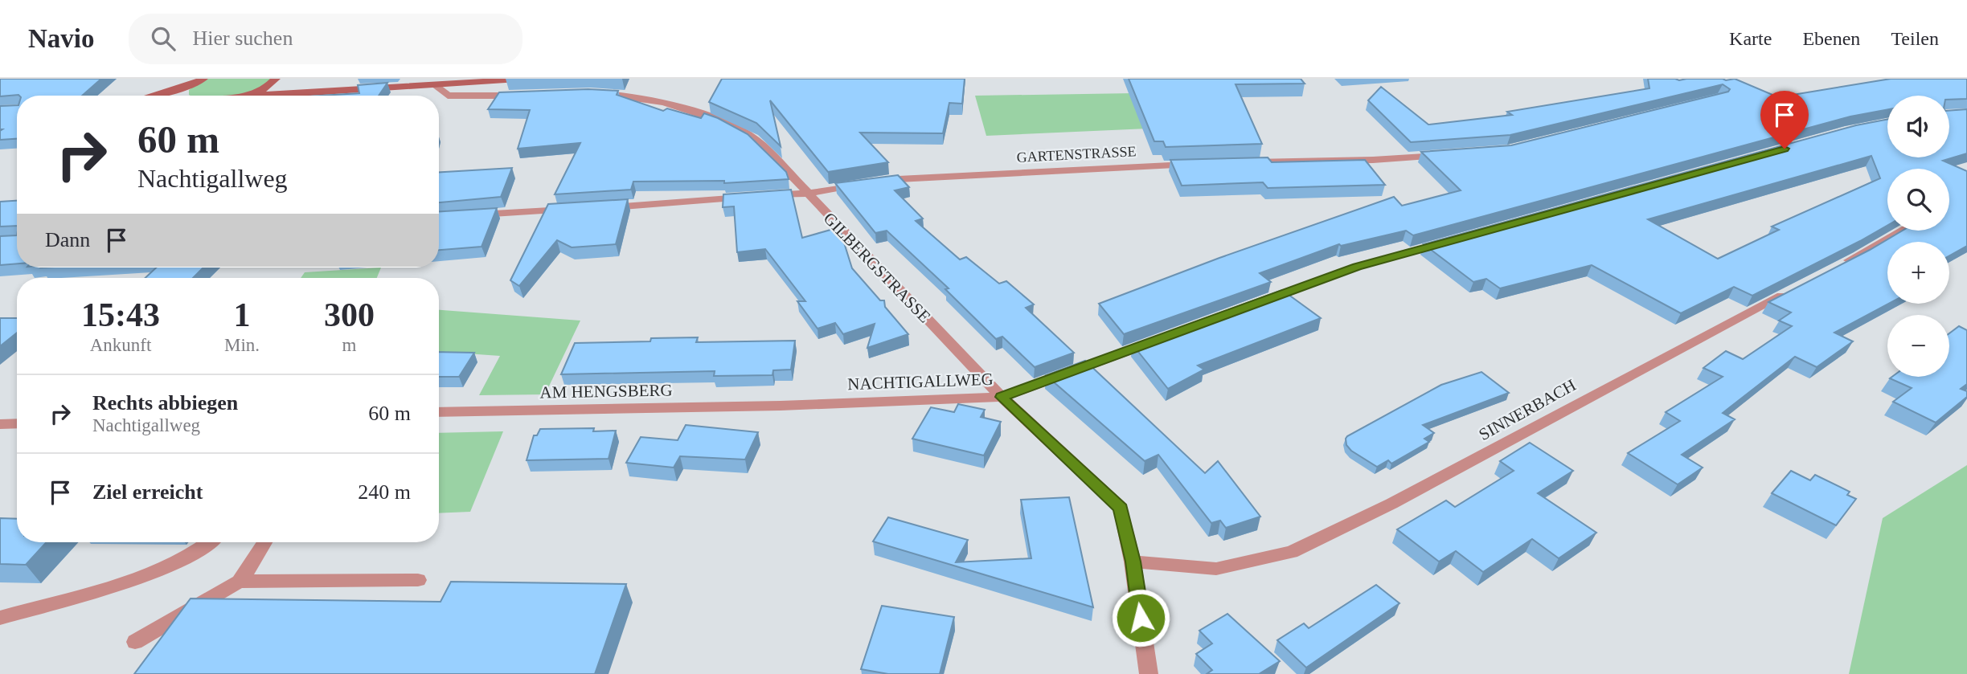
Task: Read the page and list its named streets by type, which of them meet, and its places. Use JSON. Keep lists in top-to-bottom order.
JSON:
{
  "streets": {
    "street": [
      "GARTENSTRASSE",
      "GILBERGSTRASSE",
      "NACHTIGALLWEG",
      "AM HENGSBERG",
      "SINNERBACH"
    ]
  },
  "crossings": [
    ["GARTENSTRASSE", "GILBERGSTRASSE"],
    ["GILBERGSTRASSE", "NACHTIGALLWEG"],
    ["GILBERGSTRASSE", "SINNERBACH"],
    ["NACHTIGALLWEG", "AM HENGSBERG"]
  ],
  "page": {
    "header": "Navio",
    "search": "Hier suchen",
    "nav": ["Karte", "Ebenen", "Teilen"],
    "map_buttons": ["+", "−"],
    "turn": ["60 m", "Nachtigallweg"],
    "then": "Dann",
    "eta": [
      "15:43",
      "Ankunft",
      "1",
      "Min.",
      "300",
      "m"
    ],
    "list": [
      {
        "name": "Rechts abbiegen",
        "note": "Nachtigallweg",
        "value": "60 m"
      },
      {
        "name": "Ziel erreicht",
        "value": "240 m"
      }
    ]
  }
}
